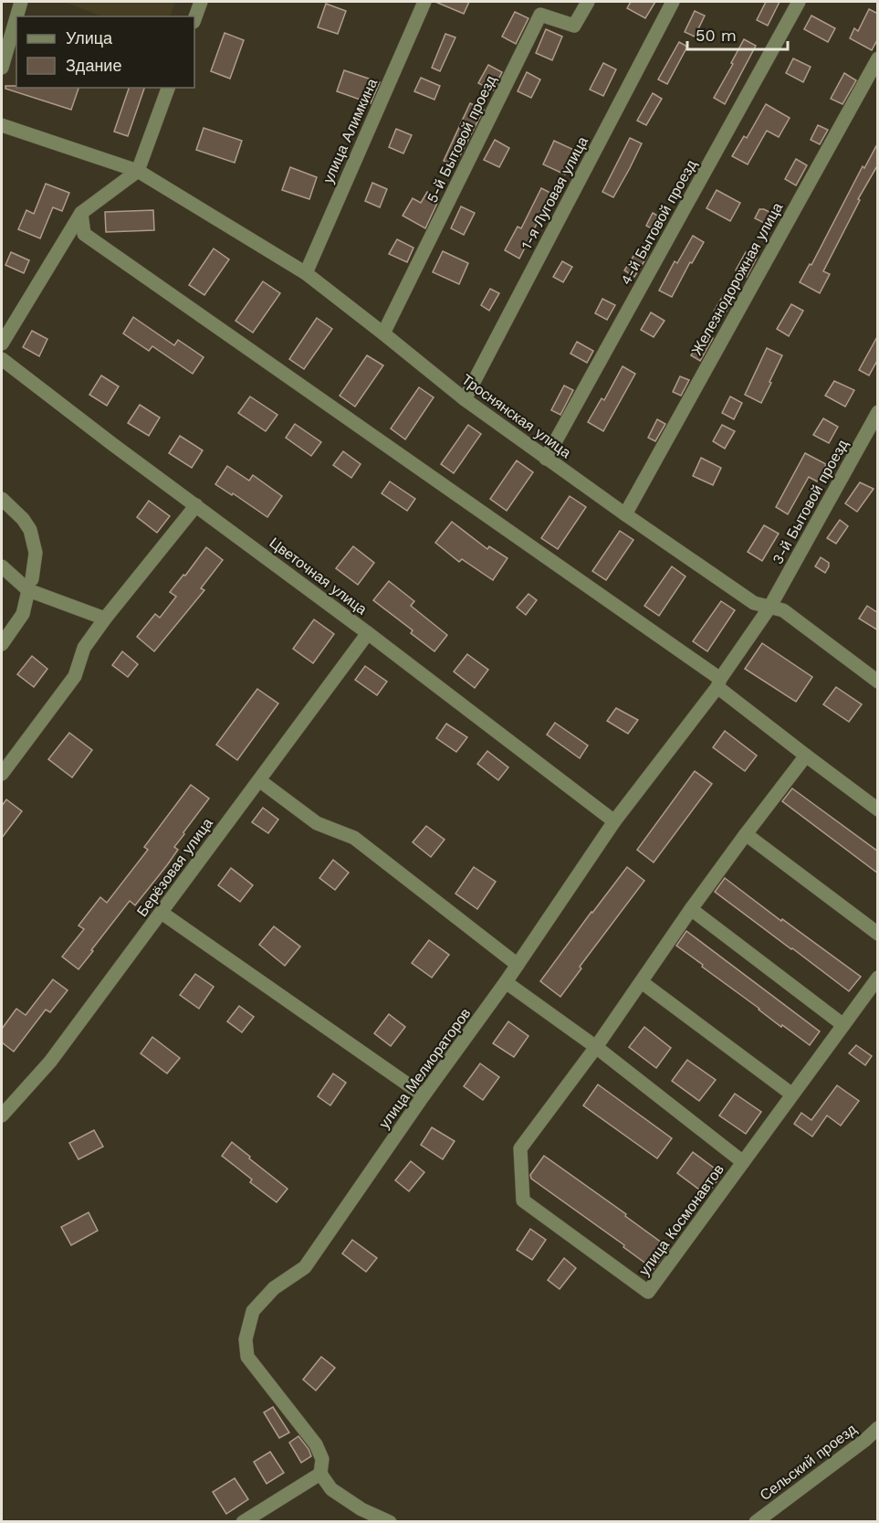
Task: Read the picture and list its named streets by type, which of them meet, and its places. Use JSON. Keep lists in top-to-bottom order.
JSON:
{
  "streets": {
    "street": [
      "улица Алимкина",
      "5-й Бытовой проезд",
      "1-я Луговая улица",
      "4-й Бытовой проезд",
      "Железнодорожная улица",
      "Троснянская улица",
      "3-й Бытовой проезд",
      "Цветочная улица",
      "Берёзовая улица",
      "улица Мелиораторов",
      "улица Космонавтов",
      "Сельский проезд"
    ]
  },
  "crossings": [
    ["улица Алимкина", "Троснянская улица"],
    ["5-й Бытовой проезд", "Троснянская улица"],
    ["1-я Луговая улица", "Троснянская улица"],
    ["4-й Бытовой проезд", "Троснянская улица"],
    ["Железнодорожная улица", "Троснянская улица"],
    ["Троснянская улица", "3-й Бытовой проезд"],
    ["3-й Бытовой проезд", "улица Мелиораторов"],
    ["Цветочная улица", "Берёзовая улица"],
    ["Цветочная улица", "улица Мелиораторов"],
    ["улица Мелиораторов", "улица Космонавтов"]
  ],
  "legend": ["Улица", "Здание"],
  "scale_bar": "50 m"
}
